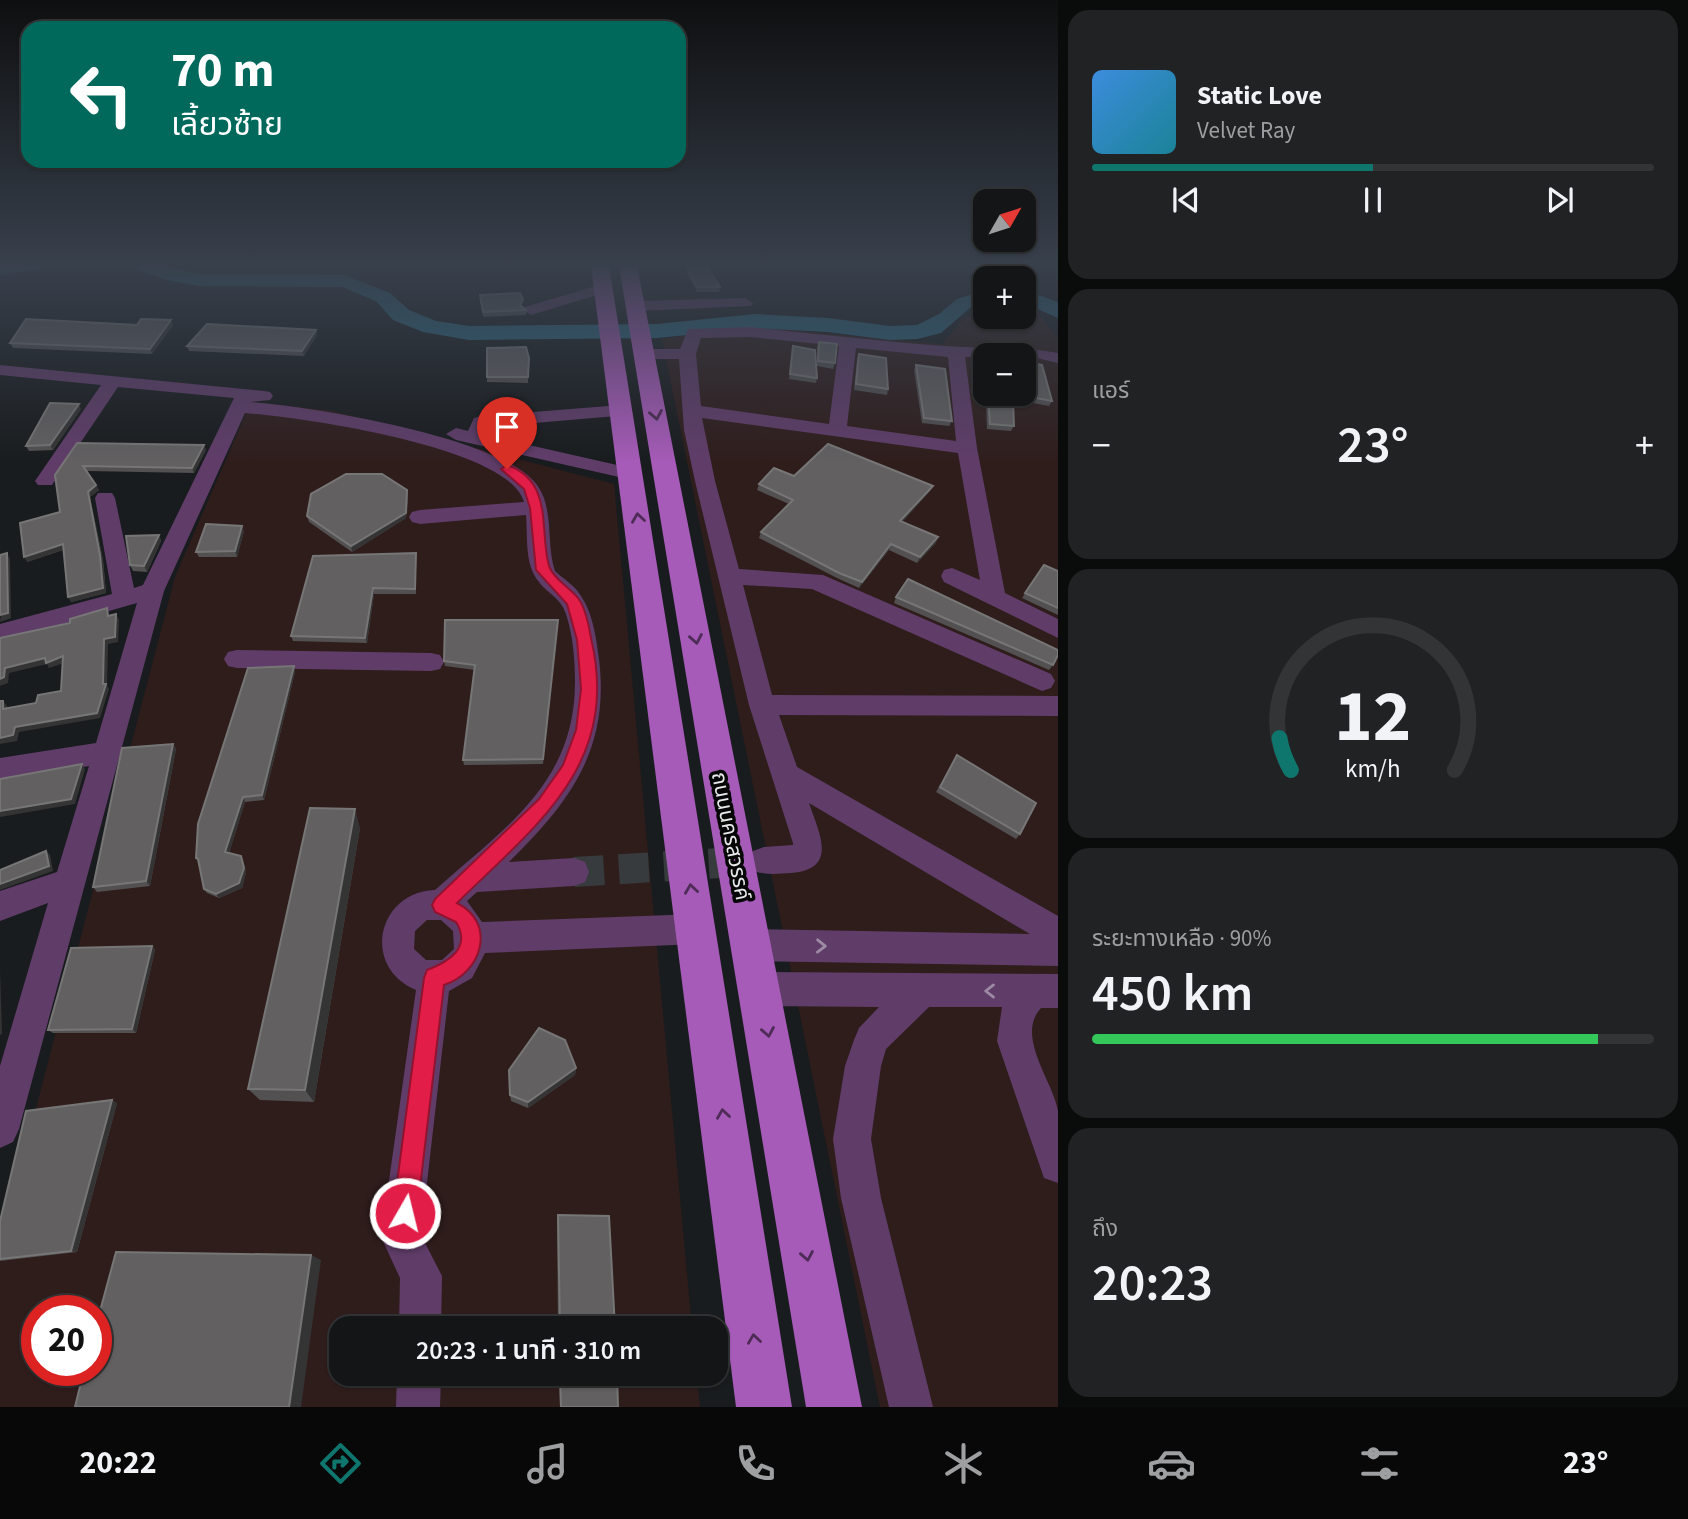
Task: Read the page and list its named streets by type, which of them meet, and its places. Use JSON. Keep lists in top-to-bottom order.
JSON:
{
  "streets": {
    "main road": ["ถนนนครสวรรค์"]
  },
  "north": "top right",
  "page": {
    "turn": ["70 m", "เลี้ยวซ้าย"],
    "song": ["Static Love", "Velvet Ray"],
    "map_buttons": ["+", "−"],
    "tile": [
      "แอร์",
      ["ระยะทางเหลือ · 90%", "450 km"],
      ["ถึง", "20:23"]
    ],
    "heat": ["−", "23°", "+"],
    "limit": "20",
    "trip": "20:23 · 1 นาที · 310 m",
    "tabs": ["20:22", "23°"],
    "gauge": ["12", "km/h"]
  }
}
